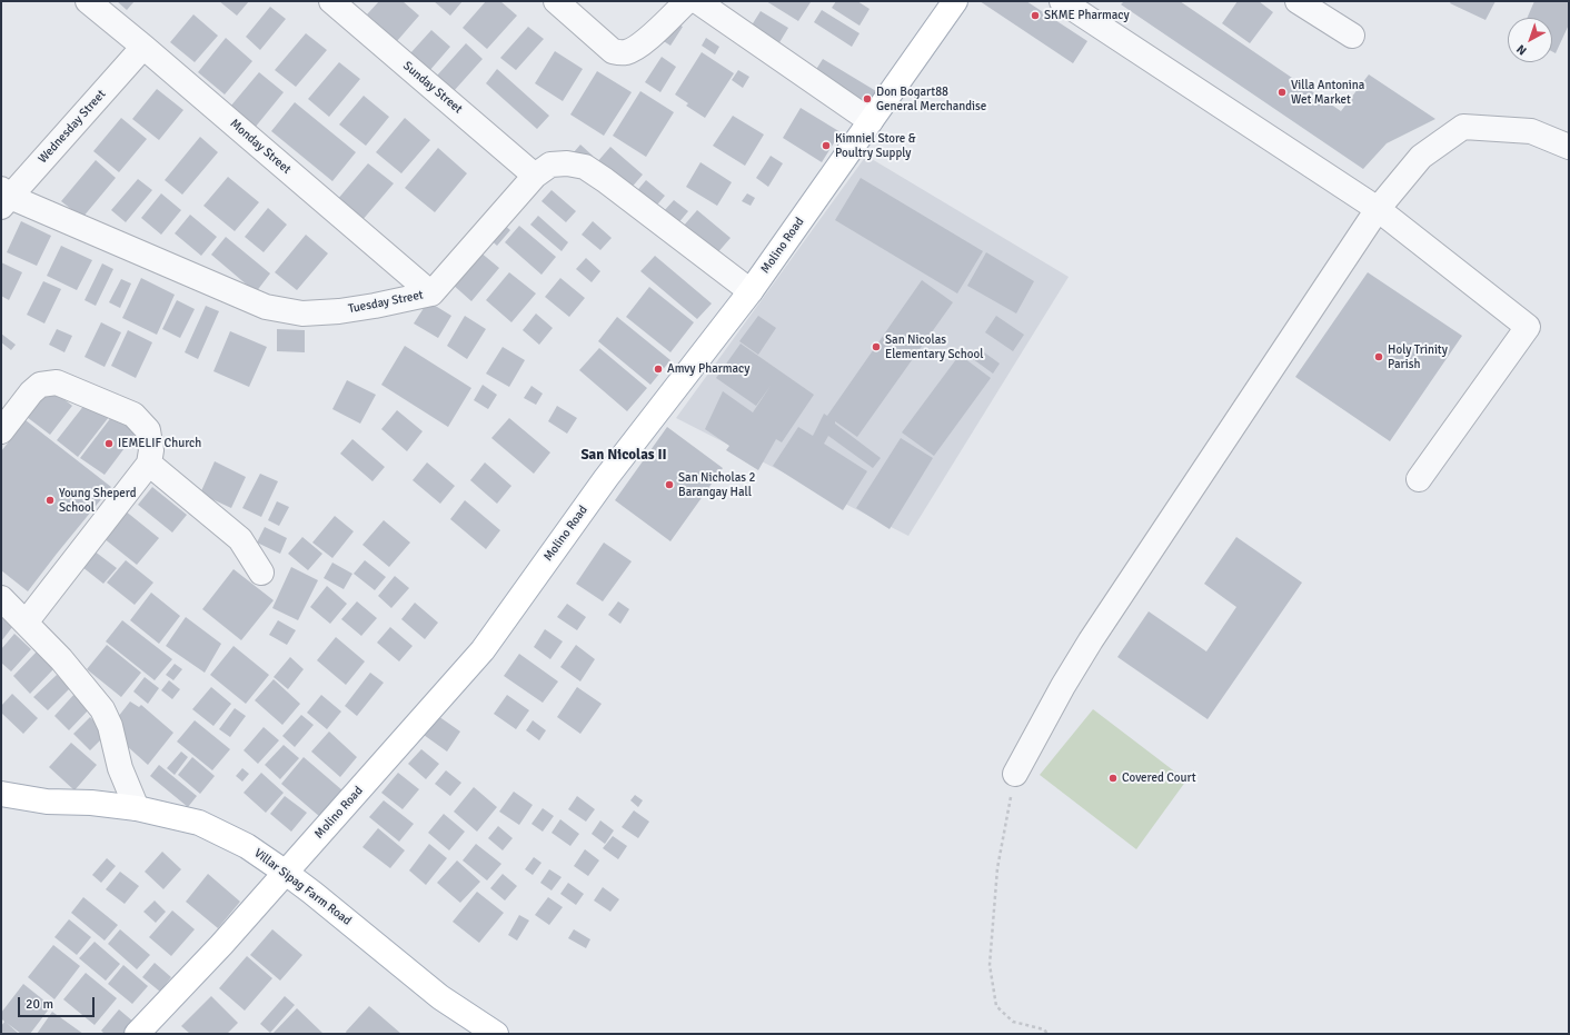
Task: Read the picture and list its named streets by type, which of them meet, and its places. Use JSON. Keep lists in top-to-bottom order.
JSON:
{
  "streets": {
    "main road": ["Molino Road", "Villar Sipag Farm Road"],
    "street": [
      "Sunday Street",
      "Wednesday Street",
      "Monday Street",
      "Tuesday Street"
    ]
  },
  "crossings": [
    ["Sunday Street", "Tuesday Street"],
    ["Wednesday Street", "Monday Street"],
    ["Wednesday Street", "Tuesday Street"],
    ["Monday Street", "Tuesday Street"],
    ["Molino Road", "Tuesday Street"],
    ["Molino Road", "Villar Sipag Farm Road"]
  ],
  "districts": ["San Nicolas II"],
  "places": [
    "SKME Pharmacy",
    "Villa Antonina Wet Market",
    "Don Bogart88 General Merchandise",
    "Kimniel Store & Poultry Supply",
    "San Nicolas Elementary School",
    "Holy Trinity Parish",
    "Amvy Pharmacy",
    "IEMELIF Church",
    "San Nicholas 2 Barangay Hall",
    "Young Sheperd School",
    "Covered Court"
  ],
  "scale_bar": "20 m",
  "north": "bottom left"
}
